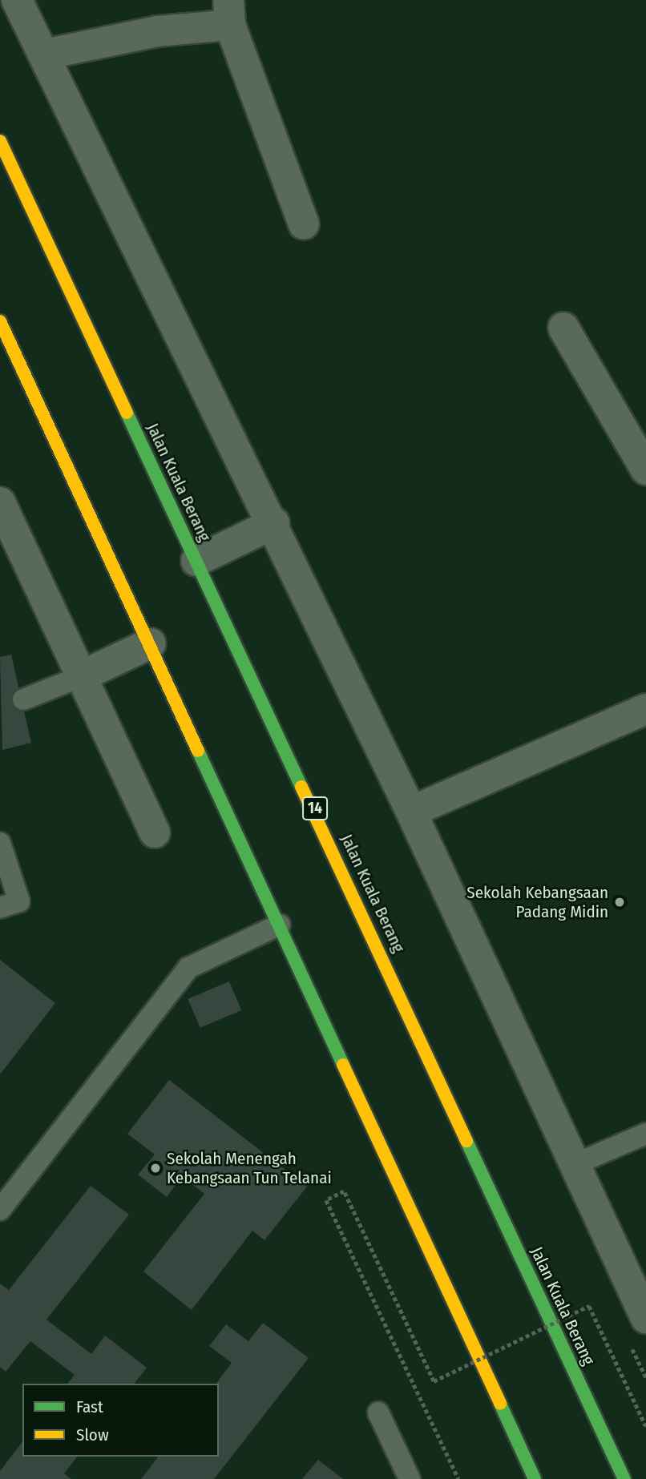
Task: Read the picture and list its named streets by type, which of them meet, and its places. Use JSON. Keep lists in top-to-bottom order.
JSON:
{
  "streets": {
    "highway": ["Jalan Kuala Berang", "14"]
  },
  "places": ["Sekolah Kebangsaan Padang Midin", "Sekolah Menengah Kebangsaan Tun Telanai"],
  "legend": ["Fast", "Slow"]
}
